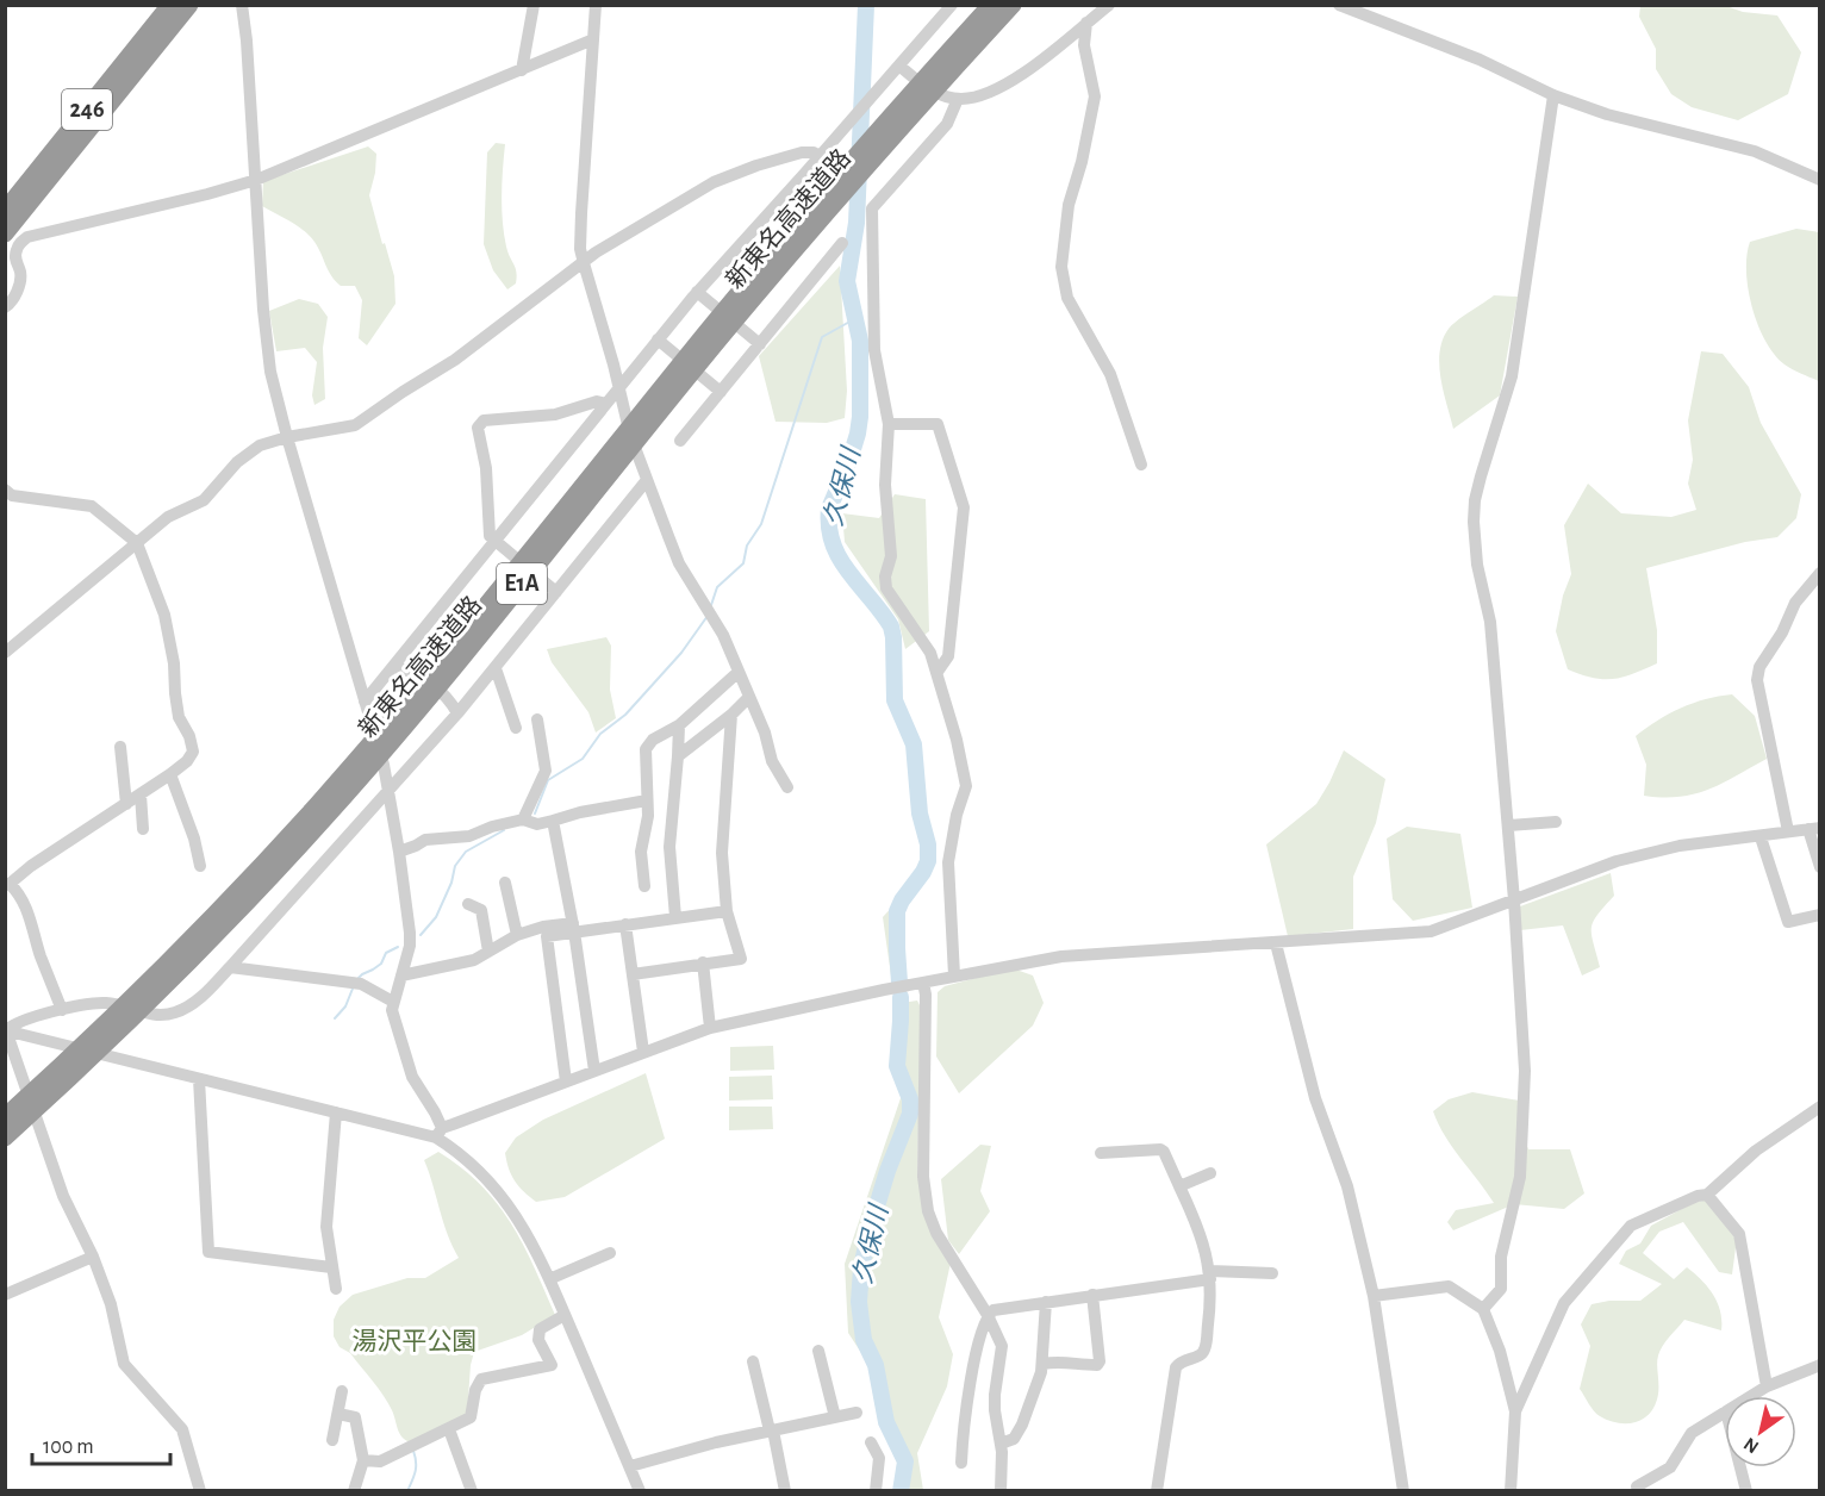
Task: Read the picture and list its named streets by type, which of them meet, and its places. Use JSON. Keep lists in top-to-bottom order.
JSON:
{
  "streets": {
    "highway": ["246", "新東名高速道路", "E1A"]
  },
  "water": ["久保川"],
  "parks": ["湯沢平公園"],
  "scale_bar": "100 m",
  "north": "bottom left"
}
